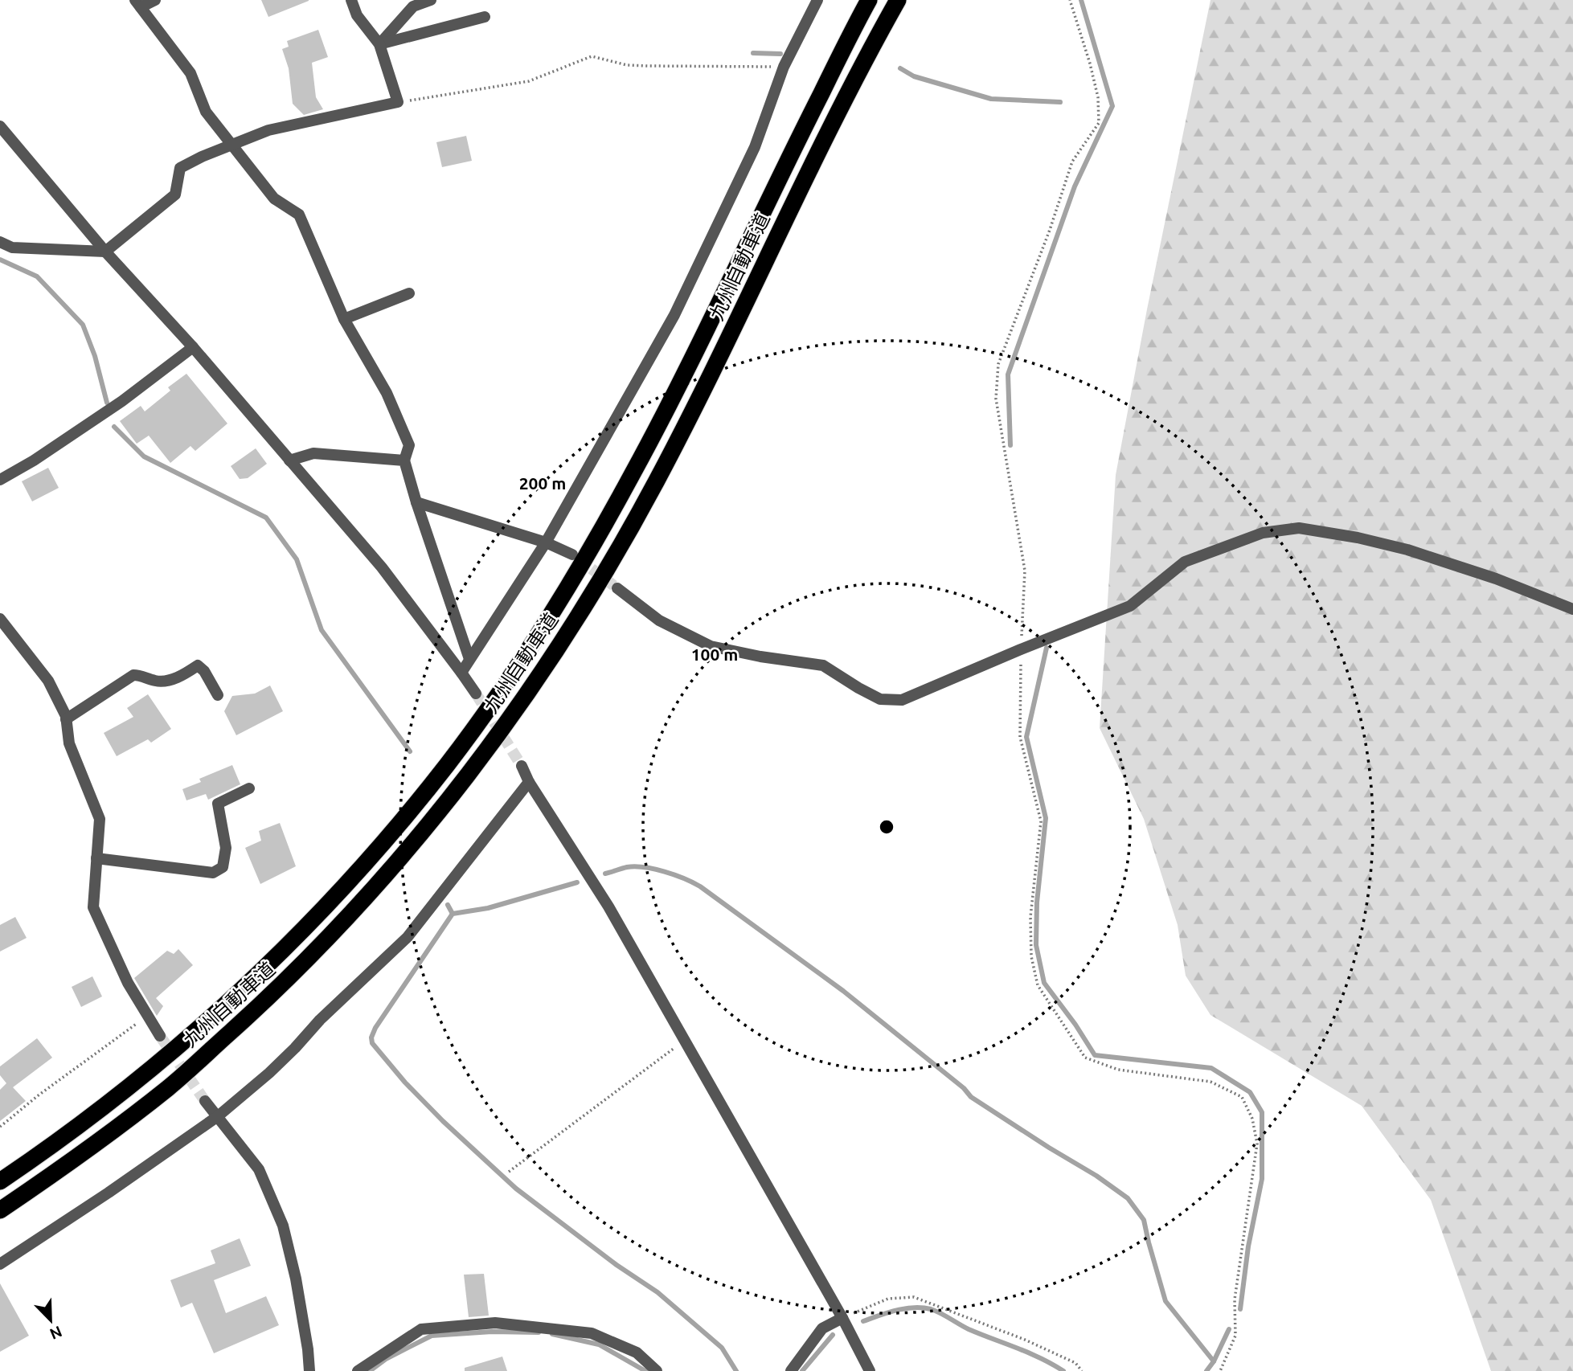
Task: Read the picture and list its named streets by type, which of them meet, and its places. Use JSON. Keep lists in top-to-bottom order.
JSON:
{
  "streets": {
    "highway": ["九州自動車道"]
  },
  "north": "bottom right",
  "rings": ["200 m", "100 m"]
}
